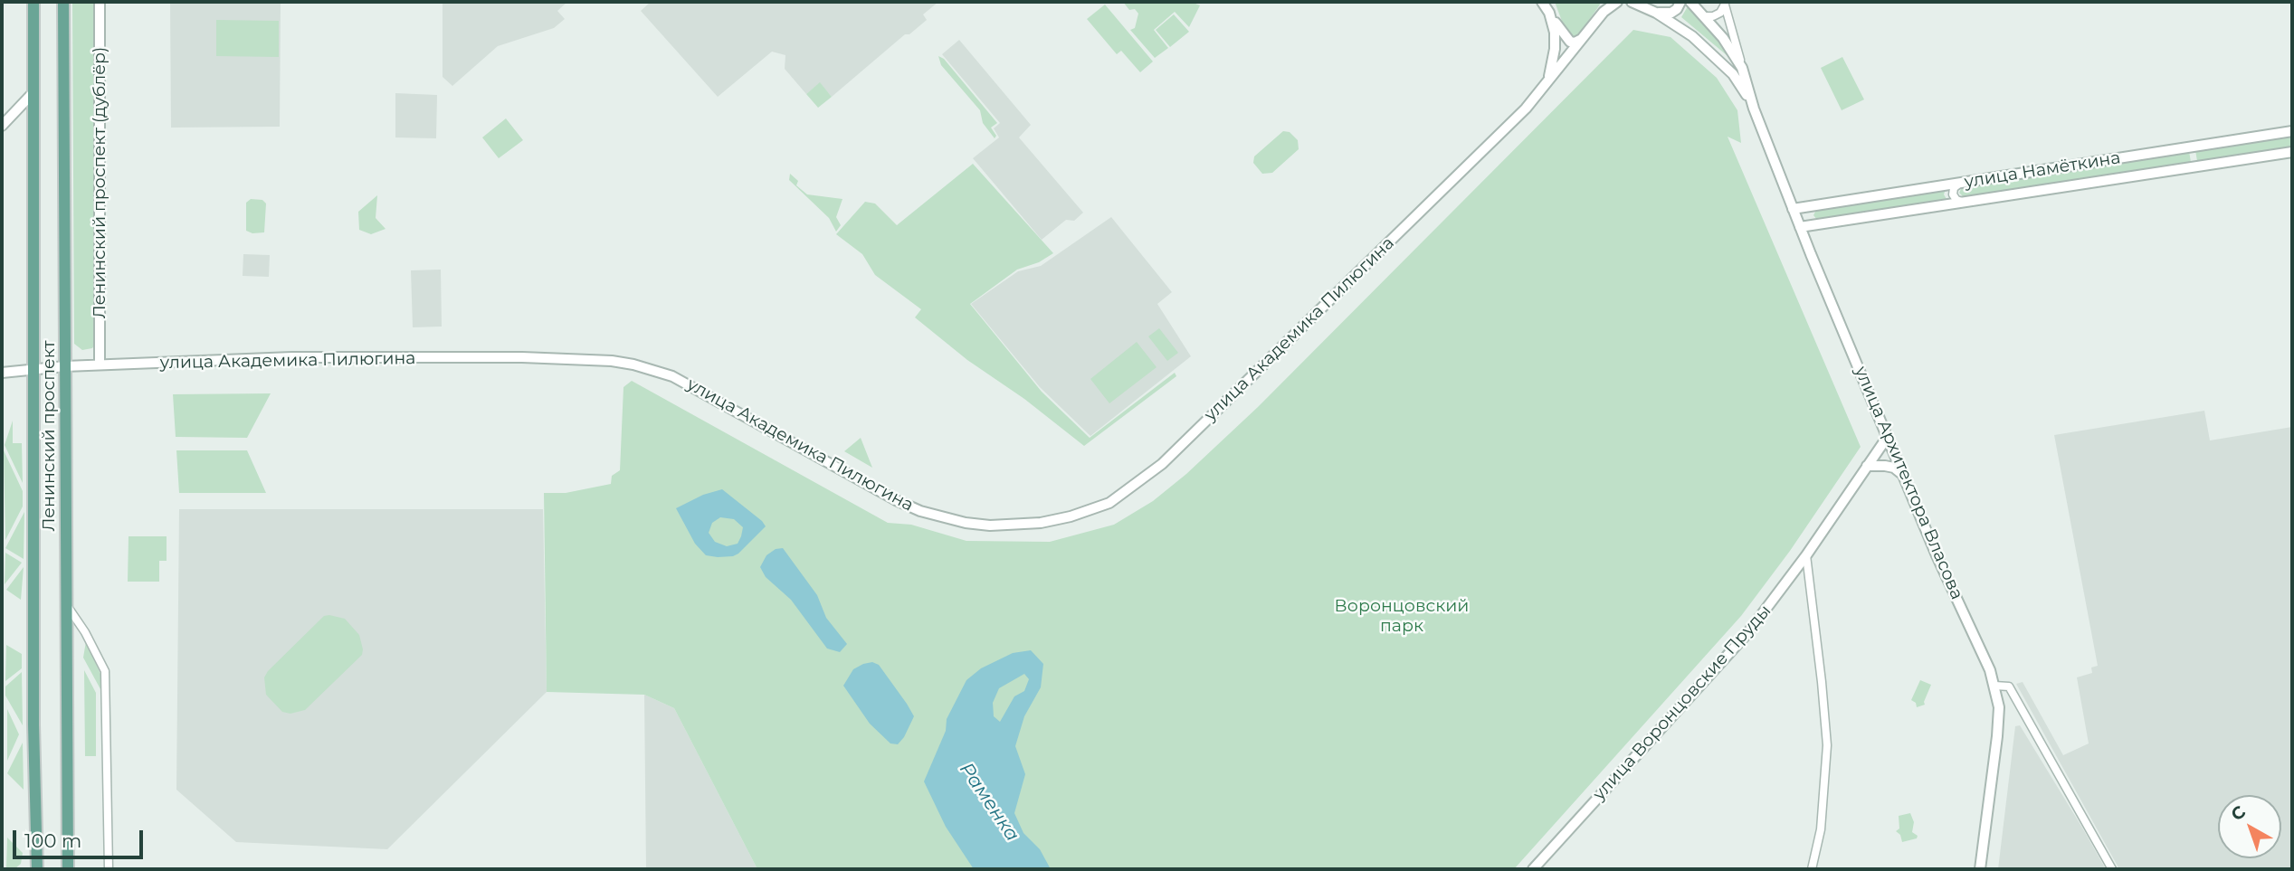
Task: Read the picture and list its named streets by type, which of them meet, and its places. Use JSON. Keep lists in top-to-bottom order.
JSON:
{
  "streets": {
    "main road": ["Ленинский проспект"],
    "street": [
      "улица Намёткина",
      "Ленинский проспект (дублёр)",
      "улица Академика Пилюгина",
      "улица Архитектора Власова",
      "улица Воронцовские Пруды"
    ]
  },
  "crossings": [
    ["улица Намёткина", "улица Архитектора Власова"],
    ["Ленинский проспект (дублёр)", "улица Академика Пилюгина"],
    ["улица Академика Пилюгина", "Ленинский проспект"],
    ["улица Архитектора Власова", "улица Воронцовские Пруды"]
  ],
  "water": ["Раменка"],
  "parks": ["Воронцовский парк"],
  "scale_bar": "100 m",
  "north": "top left"
}
